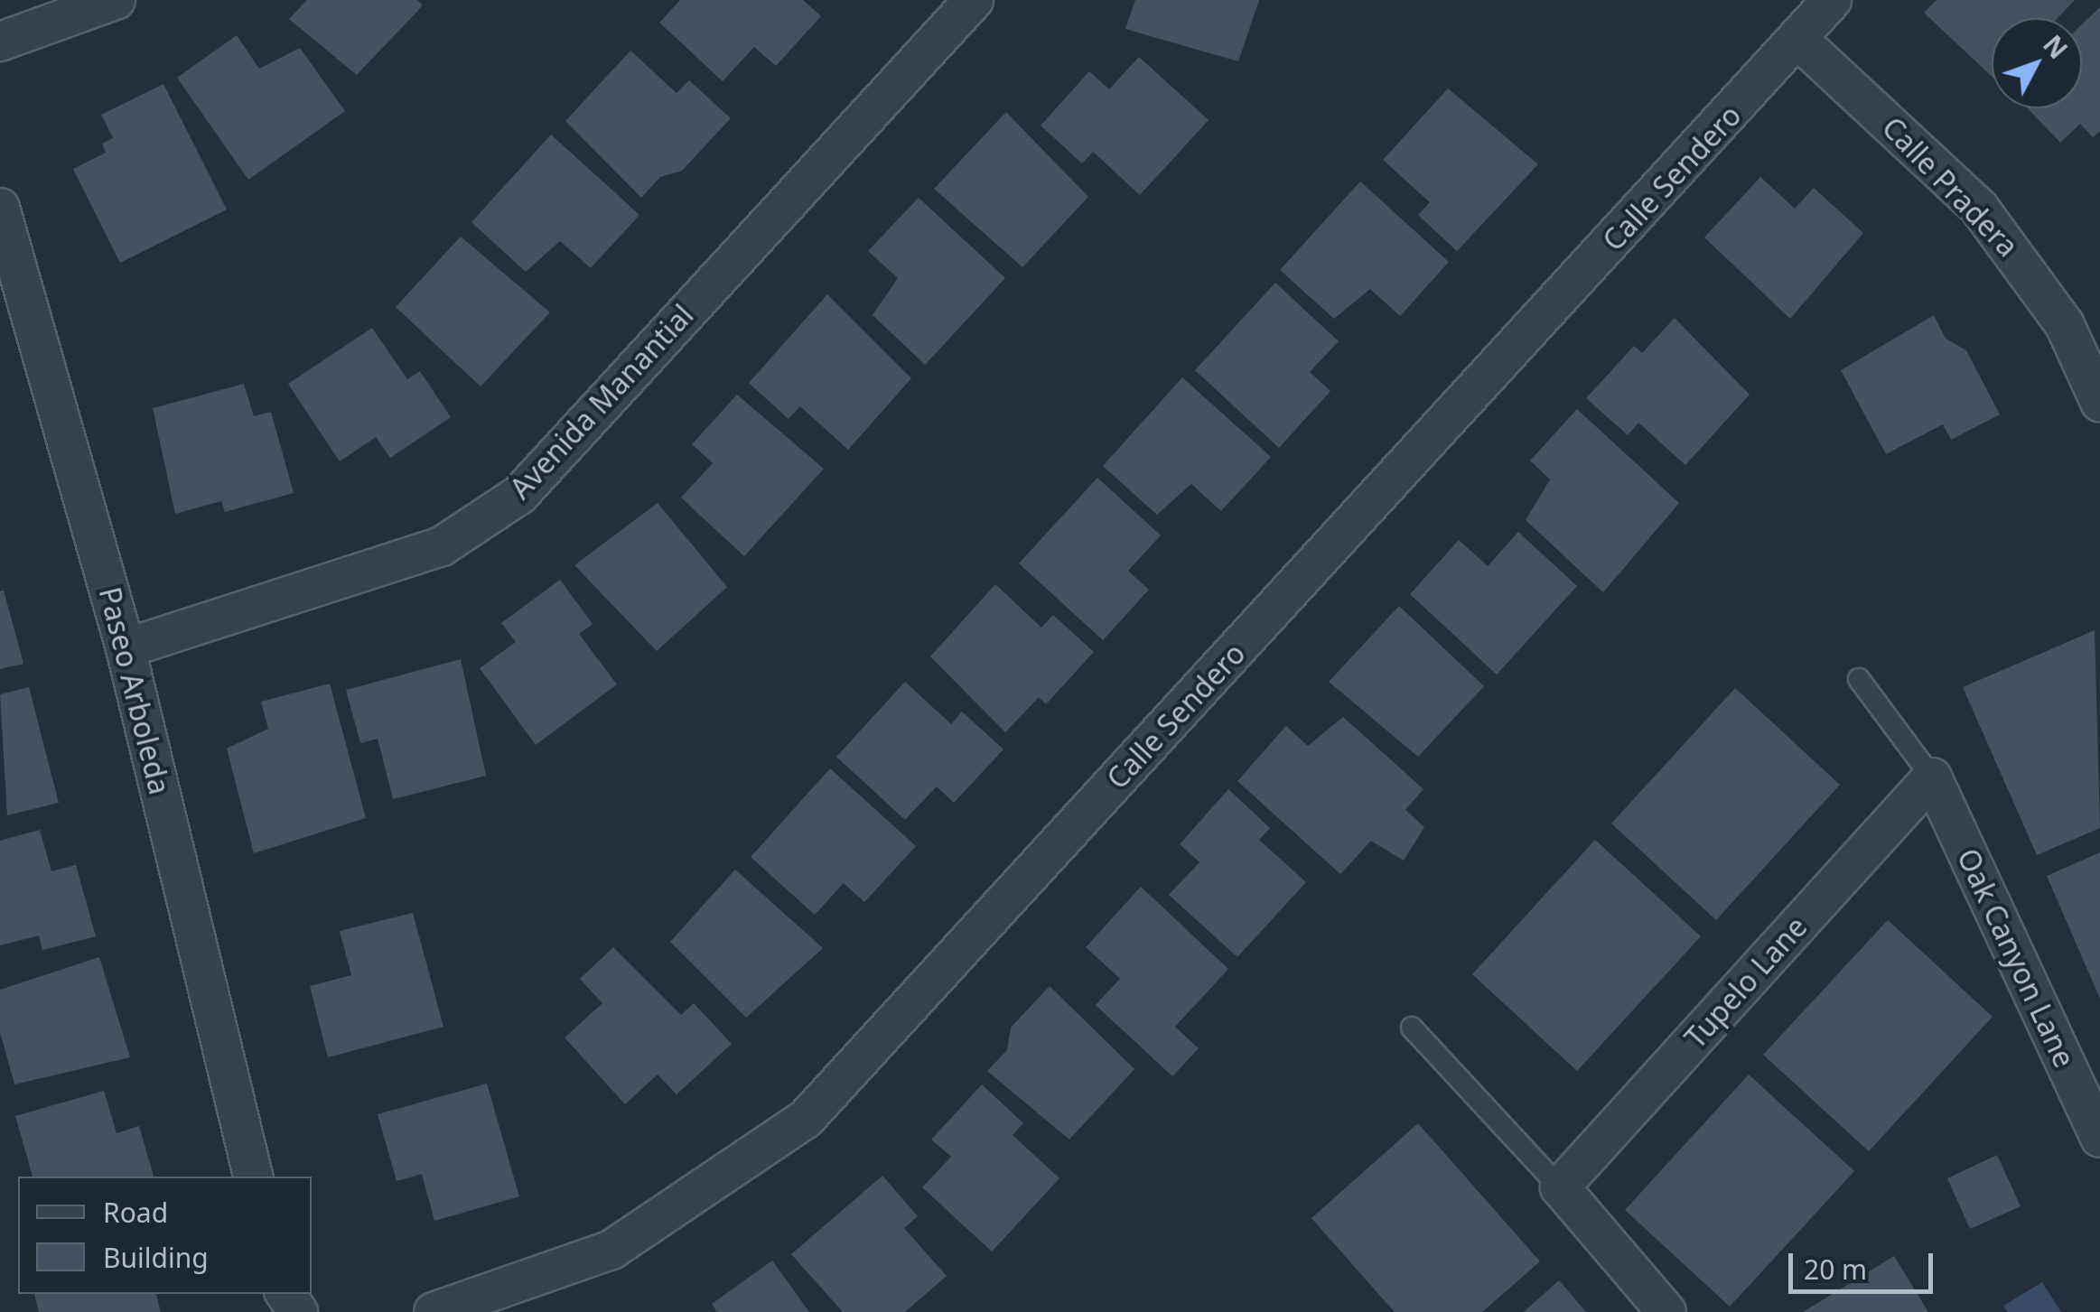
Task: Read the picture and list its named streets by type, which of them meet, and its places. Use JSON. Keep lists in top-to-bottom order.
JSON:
{
  "streets": {
    "street": [
      "Calle Sendero",
      "Calle Pradera",
      "Avenida Manantial",
      "Paseo Arboleda",
      "Oak Canyon Lane",
      "Tupelo Lane"
    ]
  },
  "crossings": [
    ["Calle Sendero", "Calle Pradera"],
    ["Avenida Manantial", "Paseo Arboleda"],
    ["Oak Canyon Lane", "Tupelo Lane"]
  ],
  "legend": ["Road", "Building"],
  "scale_bar": "20 m",
  "north": "top right"
}
